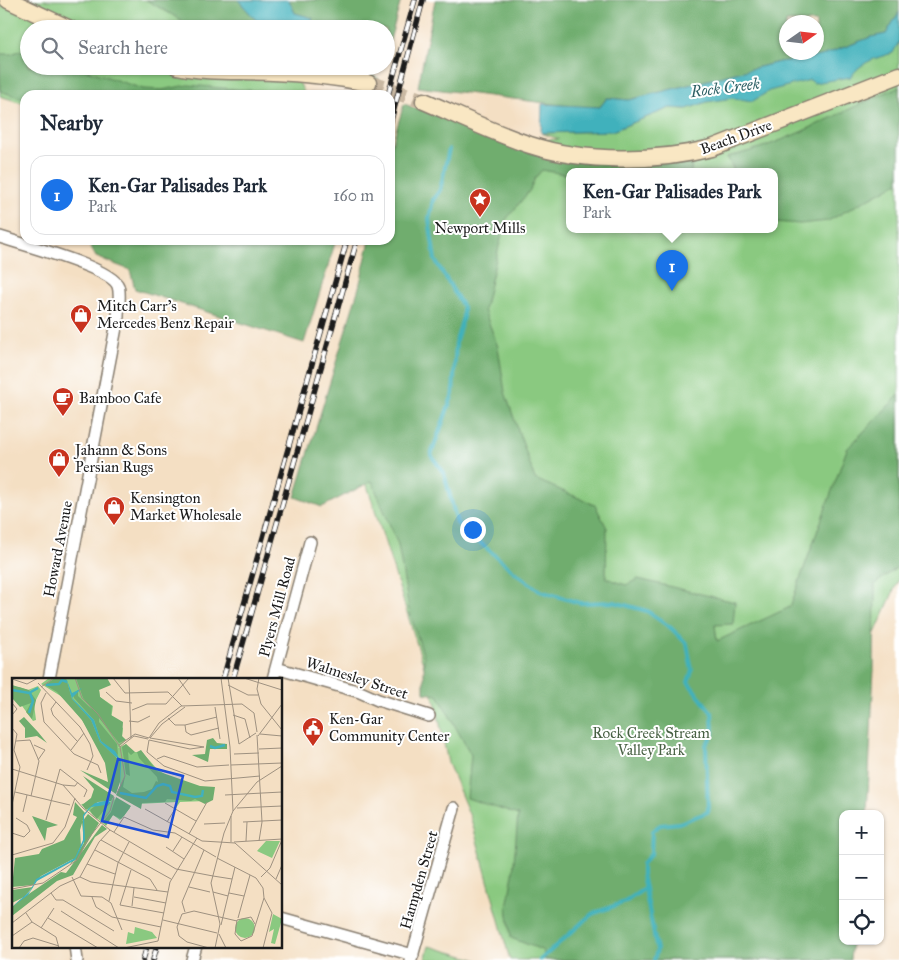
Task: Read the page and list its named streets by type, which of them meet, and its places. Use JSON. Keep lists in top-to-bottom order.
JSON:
{
  "streets": {
    "street": [
      "Beach Drive",
      "Howard Avenue",
      "Plyers Mill Road",
      "Walmesley Street",
      "Hampden Street"
    ]
  },
  "crossings": [
    ["Plyers Mill Road", "Walmesley Street"]
  ],
  "water": ["Rock Creek"],
  "parks": ["Rock Creek Stream Valley Park"],
  "places": {
    "place": ["Newport Mills"],
    "shop": ["Mitch Carr's Mercedes Benz Repair", "Jahann & Sons Persian Rugs", "Kensington Market Wholesale"],
    "cafe": ["Bamboo Cafe"],
    "public building": ["Ken-Gar Community Center"]
  },
  "north": "right",
  "page": {
    "search": "Search here",
    "heading": "Nearby",
    "list": [
      {
        "mark": "1",
        "name": "Ken-Gar Palisades Park",
        "note": "Park",
        "value": "160 m"
      }
    ],
    "popup": ["Ken-Gar Palisades Park", "Park"],
    "pins": "1",
    "map_buttons": ["+", "−"]
  }
}
